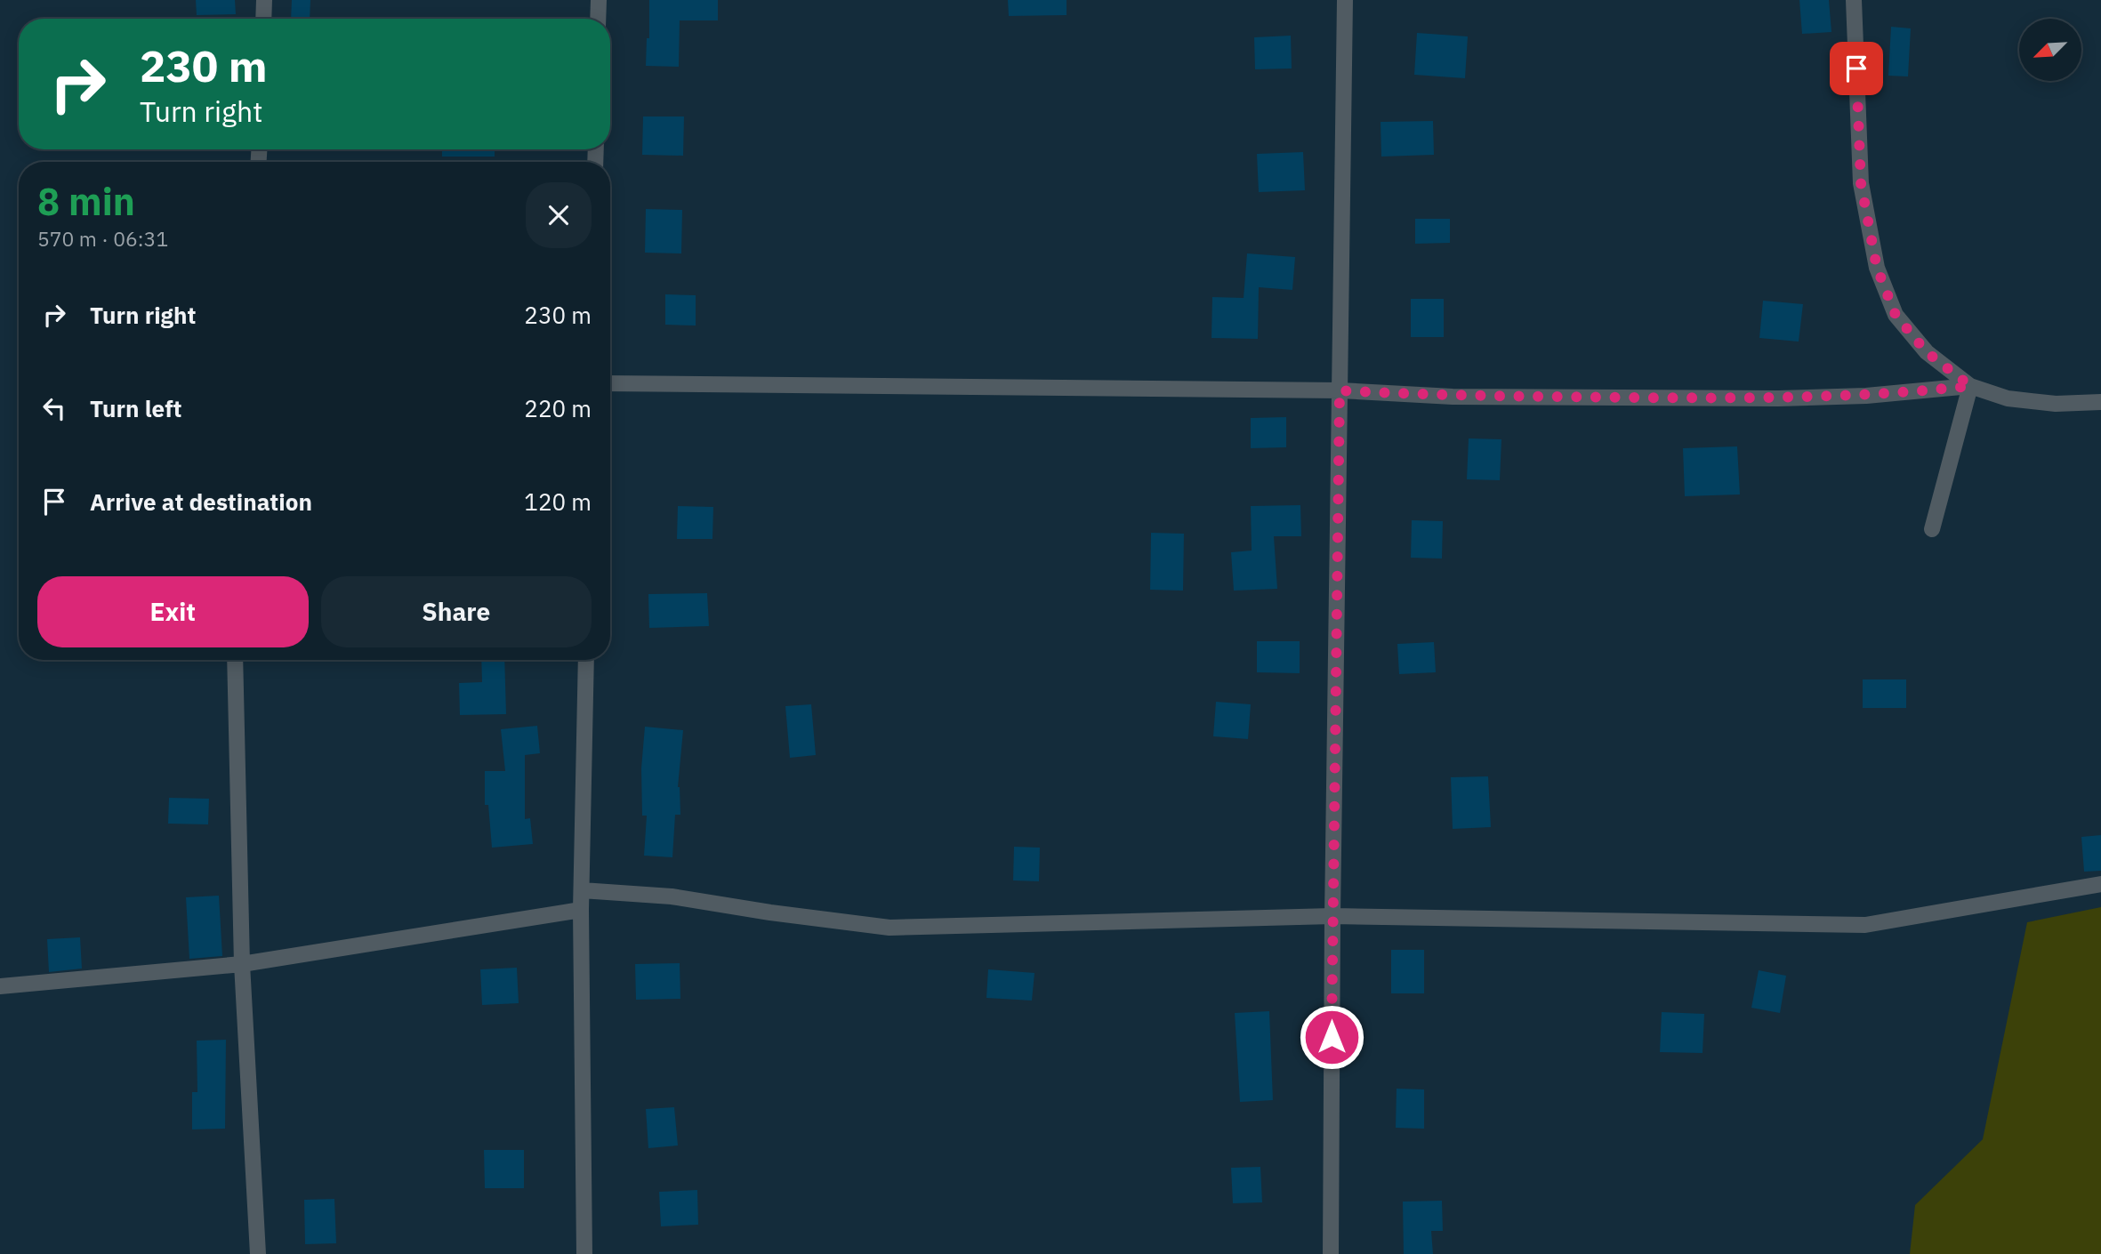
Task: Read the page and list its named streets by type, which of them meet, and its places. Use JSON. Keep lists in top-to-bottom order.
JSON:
{
  "north": "bottom left",
  "page": {
    "turn": ["230 m", "Turn right"],
    "heading": ["8 min", "570 m · 06:31"],
    "list": [
      {
        "name": "Turn right",
        "value": "230 m"
      },
      {
        "name": "Turn left",
        "value": "220 m"
      },
      {
        "name": "Arrive at destination",
        "value": "120 m"
      }
    ],
    "buttons": ["Exit", "Share"]
  }
}
